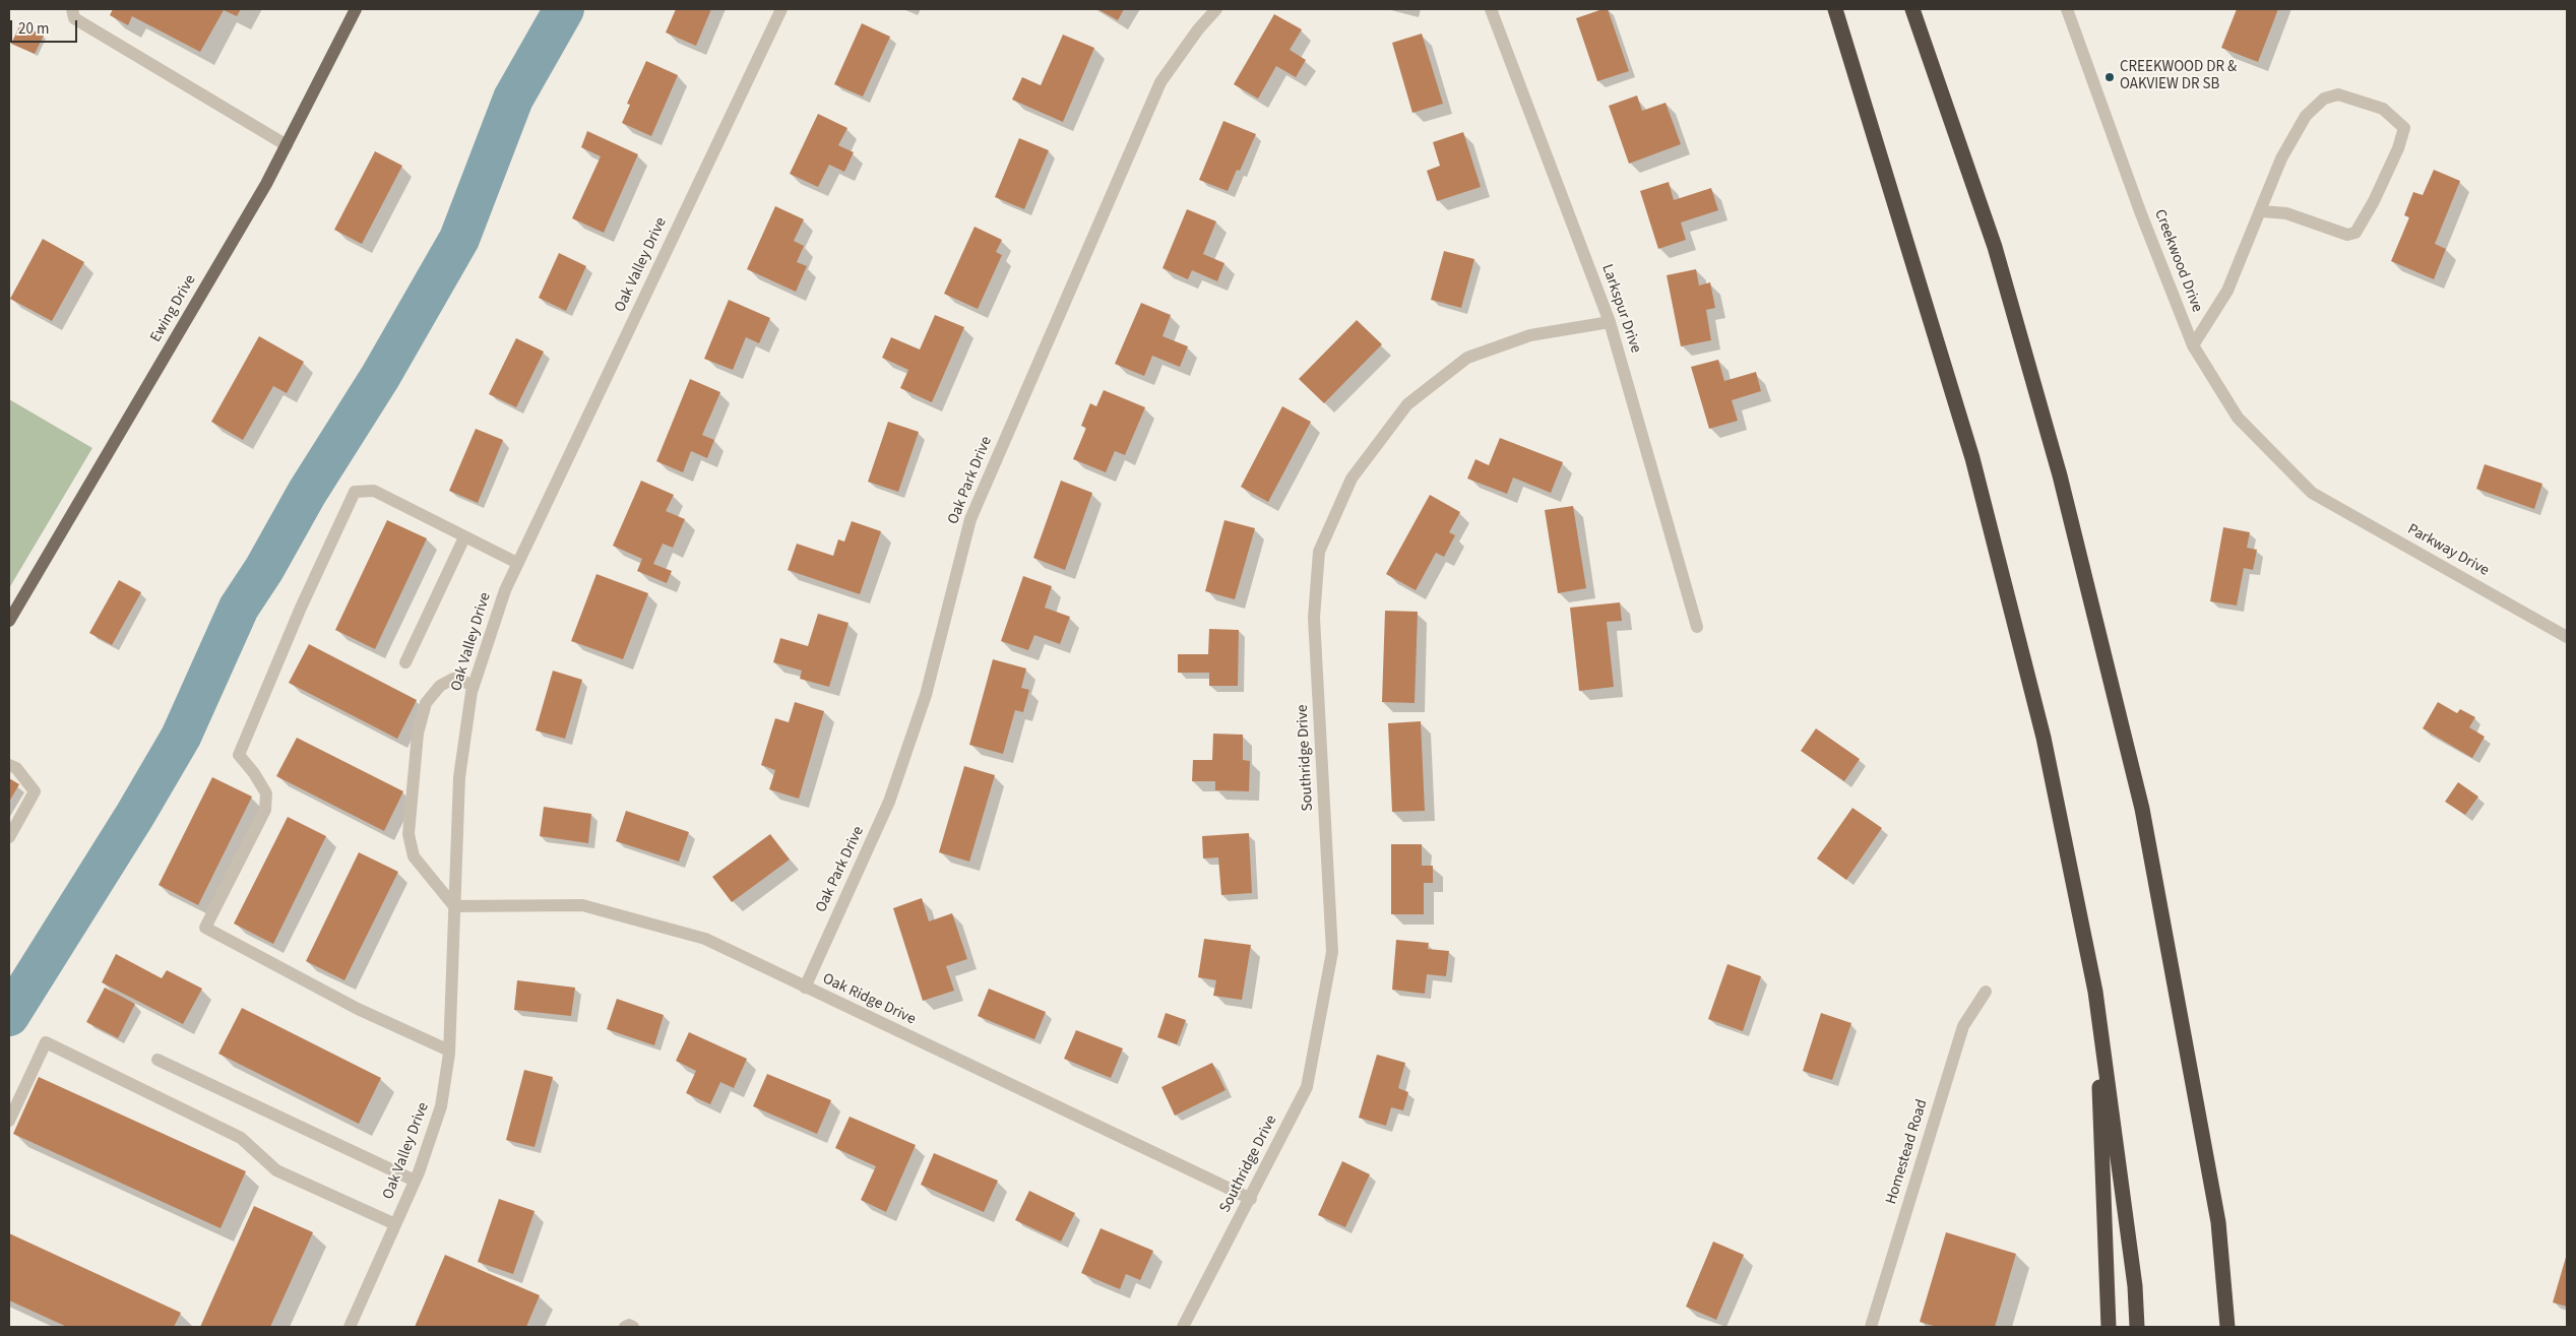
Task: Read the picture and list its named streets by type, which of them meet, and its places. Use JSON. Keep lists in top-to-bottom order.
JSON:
{
  "streets": {
    "main road": ["Ewing Drive"],
    "street": [
      "Creekwood Drive",
      "Oak Valley Drive",
      "Larkspur Drive",
      "Oak Park Drive",
      "Parkway Drive",
      "Southridge Drive",
      "Oak Ridge Drive",
      "Homestead Road"
    ]
  },
  "crossings": [
    ["Creekwood Drive", "Parkway Drive"],
    ["Oak Valley Drive", "Oak Ridge Drive"],
    ["Larkspur Drive", "Southridge Drive"],
    ["Oak Park Drive", "Oak Ridge Drive"],
    ["Southridge Drive", "Oak Ridge Drive"]
  ],
  "places": ["CREEKWOOD DR & OAKVIEW DR SB"],
  "scale_bar": "20 m"
}
